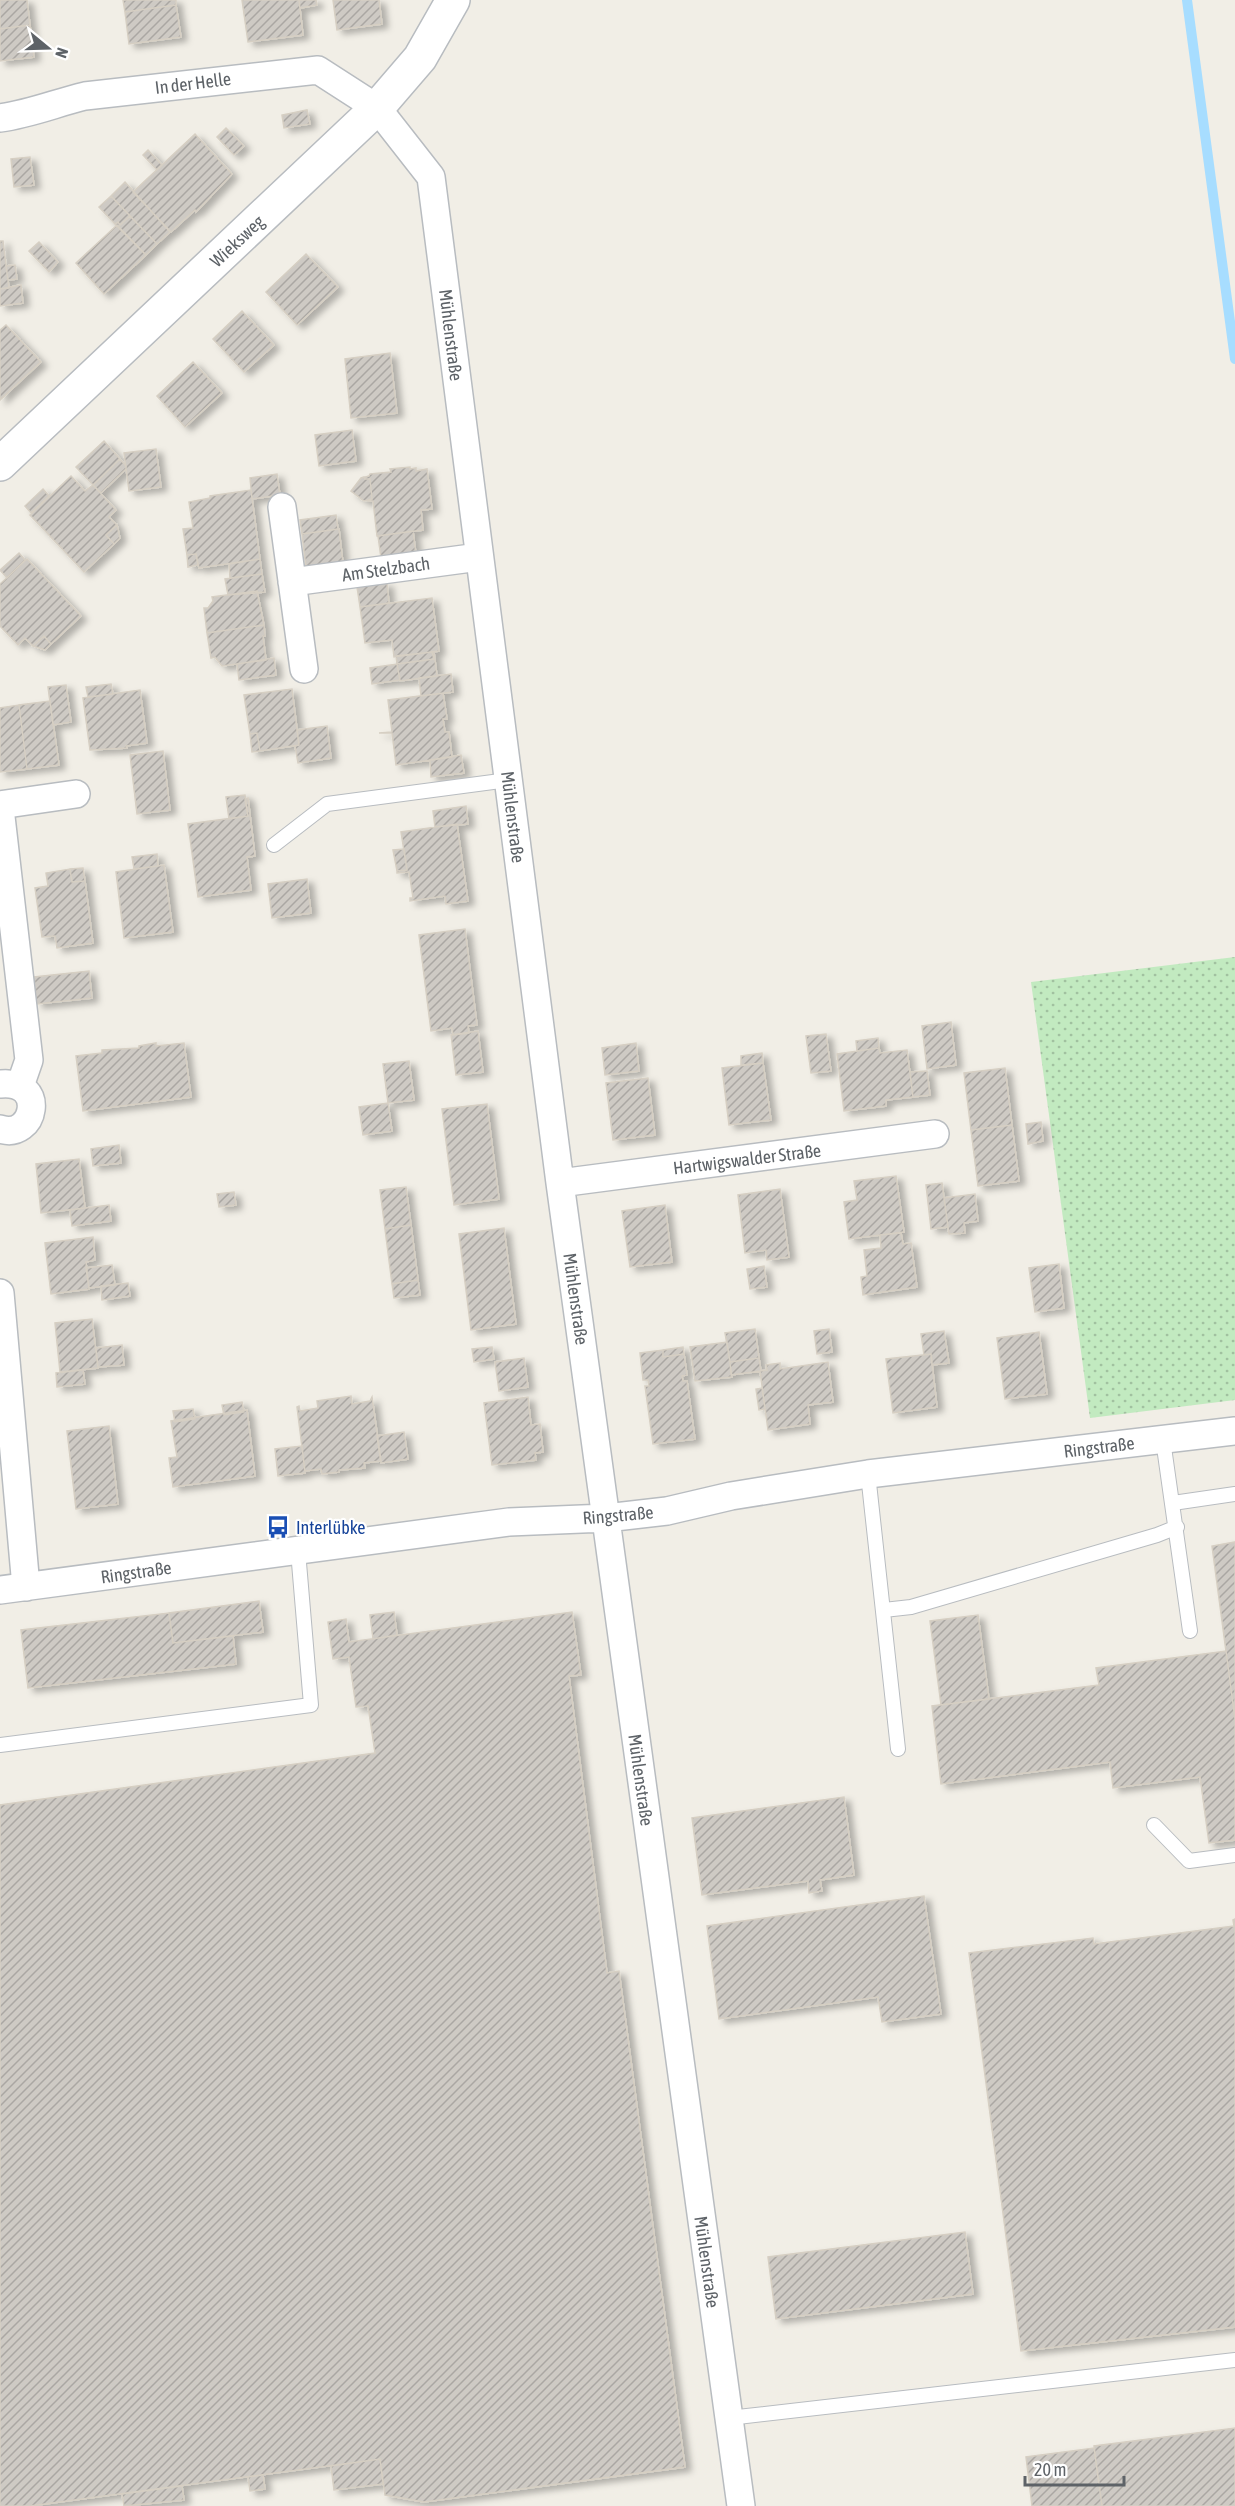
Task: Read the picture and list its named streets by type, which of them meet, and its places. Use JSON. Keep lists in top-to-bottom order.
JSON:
{
  "streets": {
    "street": [
      "In der Helle",
      "Wieksweg",
      "Mühlenstraße",
      "Am Stelzbach",
      "Hartwigswalder Straße",
      "Ringstraße"
    ]
  },
  "crossings": [
    ["In der Helle", "Wieksweg"],
    ["In der Helle", "Mühlenstraße"],
    ["Wieksweg", "Mühlenstraße"],
    ["Mühlenstraße", "Am Stelzbach"],
    ["Mühlenstraße", "Hartwigswalder Straße"],
    ["Mühlenstraße", "Ringstraße"]
  ],
  "places": {
    "bus stop": ["Interlübke"]
  },
  "scale_bar": "20 m",
  "north": "right"
}
